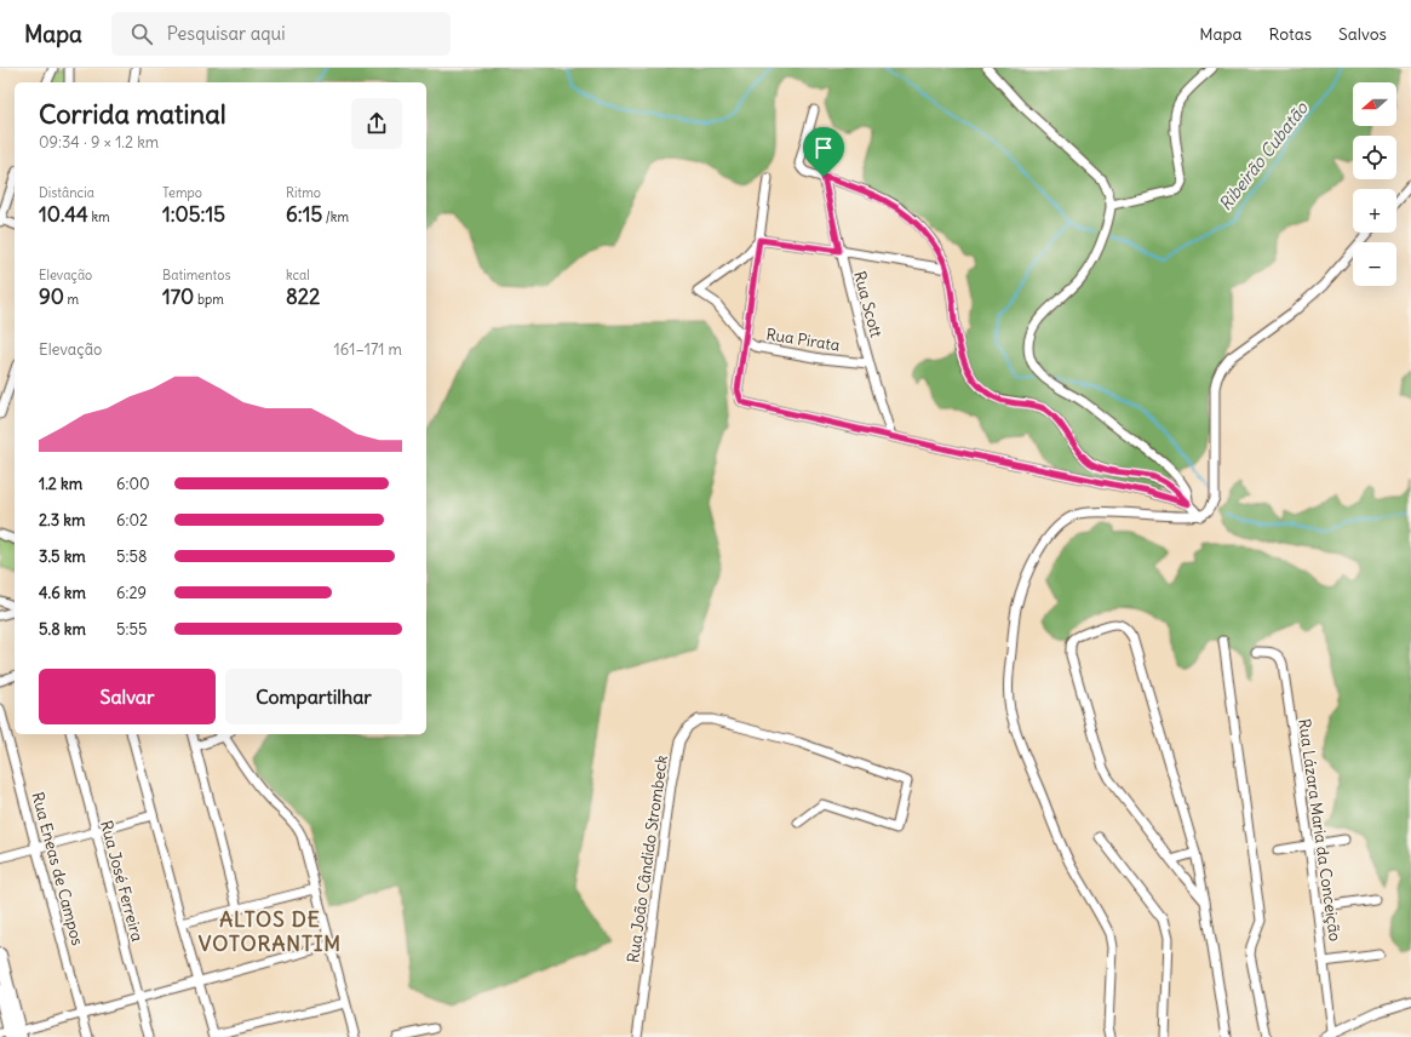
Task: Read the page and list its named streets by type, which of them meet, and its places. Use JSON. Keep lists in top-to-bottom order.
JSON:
{
  "streets": {
    "street": [
      "Rua Scott",
      "Rua Pirata",
      "Rua Lázara Maria da Conceição",
      "Rua João Cândido Strombeck",
      "Rua Eneas de Campos",
      "Rua José Ferreira"
    ]
  },
  "crossings": [
    ["Rua Scott", "Rua Pirata"]
  ],
  "districts": ["ALTOS DE VOTORANTIM"],
  "water": ["Ribeirão Cubatão"],
  "north": "left",
  "page": {
    "header": "Mapa",
    "search": "Pesquisar aqui",
    "nav": ["Mapa", "Rotas", "Salvos"],
    "map_buttons": ["+", "−"],
    "heading": ["Corrida matinal", "09:34 · 9 × 1.2 km"],
    "stats": [
      ["Distância", "10.44 km"],
      ["Tempo", "1:05:15"],
      ["Ritmo", "6:15 /km"],
      ["Elevação", "90 m"],
      ["Batimentos", "170 bpm"],
      ["kcal", "822"]
    ],
    "chart": ["Elevação", "161–171 m"],
    "list": [
      {
        "name": "1.2 km",
        "note": "6:00"
      },
      {
        "name": "2.3 km",
        "note": "6:02"
      },
      {
        "name": "3.5 km",
        "note": "5:58"
      },
      {
        "name": "4.6 km",
        "note": "6:29"
      },
      {
        "name": "5.8 km",
        "note": "5:55"
      }
    ],
    "buttons": ["Salvar", "Compartilhar"]
  }
}
